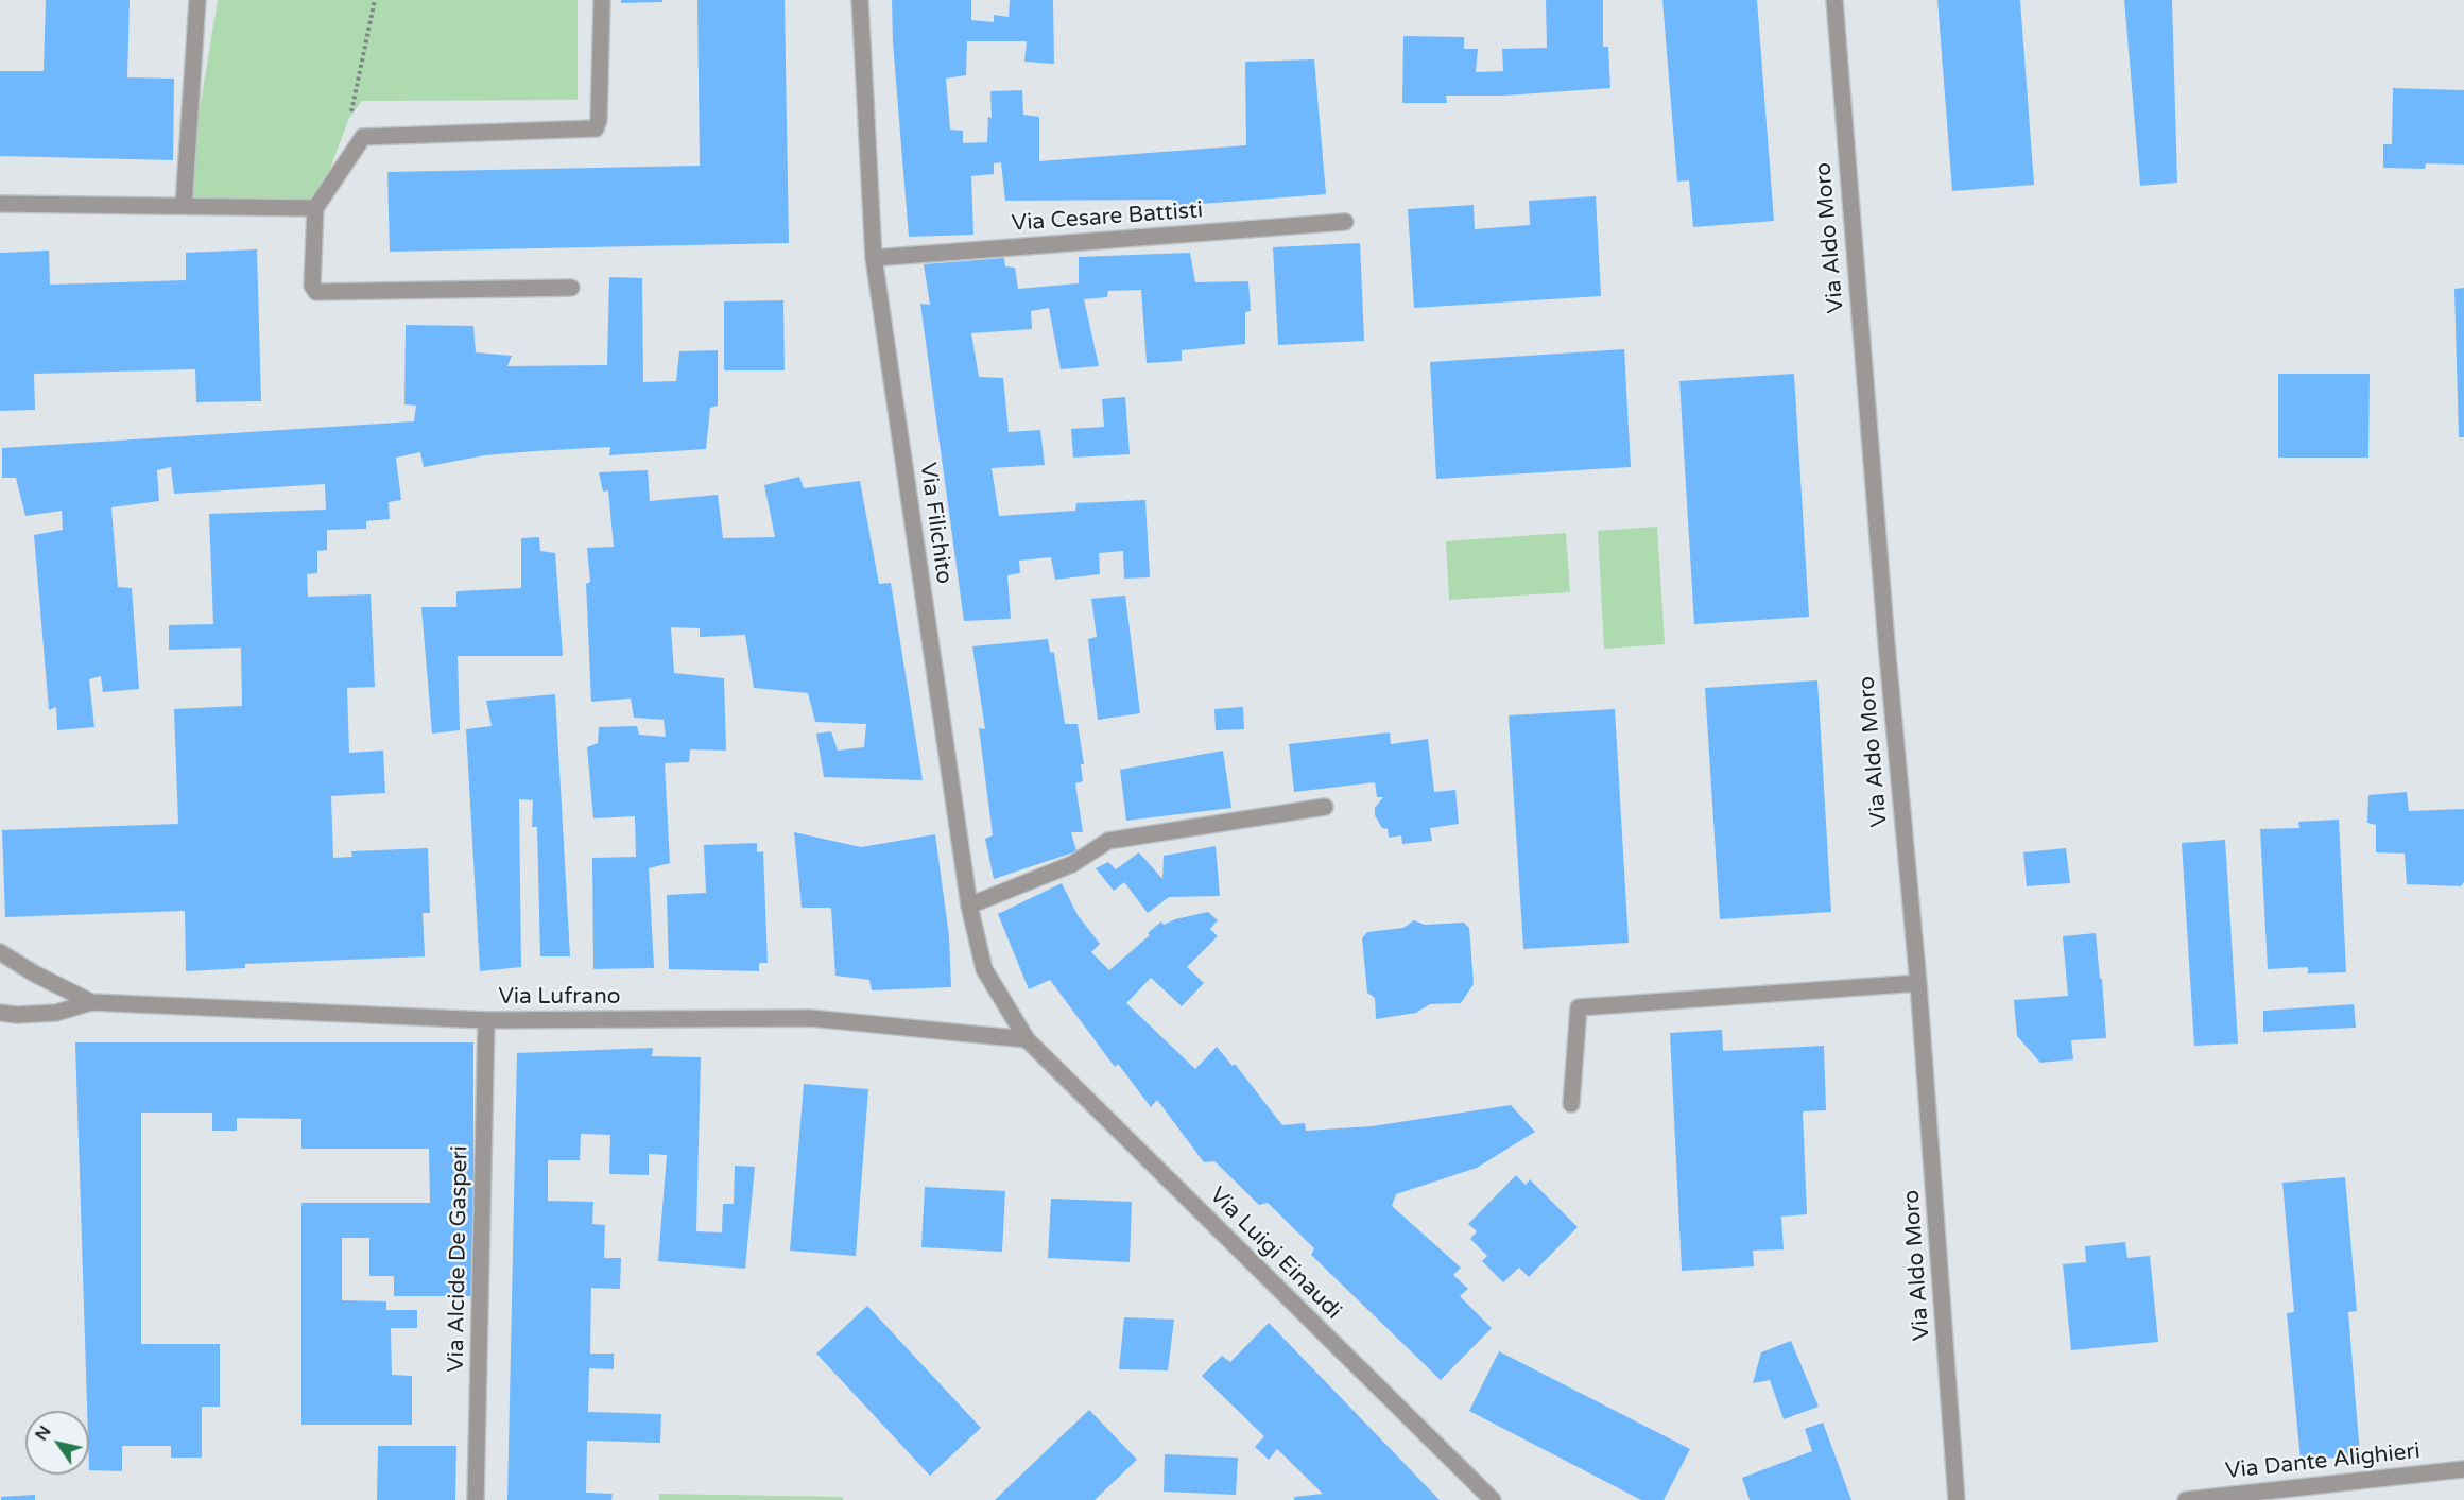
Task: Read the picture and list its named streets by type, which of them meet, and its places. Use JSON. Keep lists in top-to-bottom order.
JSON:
{
  "streets": {
    "street": [
      "Via Cesare Battisti",
      "Via Aldo Moro",
      "Via Filichito",
      "Via Lufrano",
      "Via Luigi Einaudi",
      "Via Alcide De Gasperi",
      "Via Dante Alighieri"
    ]
  },
  "crossings": [
    ["Via Cesare Battisti", "Via Filichito"],
    ["Via Filichito", "Via Lufrano"],
    ["Via Filichito", "Via Luigi Einaudi"],
    ["Via Lufrano", "Via Luigi Einaudi"],
    ["Via Lufrano", "Via Alcide De Gasperi"]
  ],
  "north": "top left"
}
